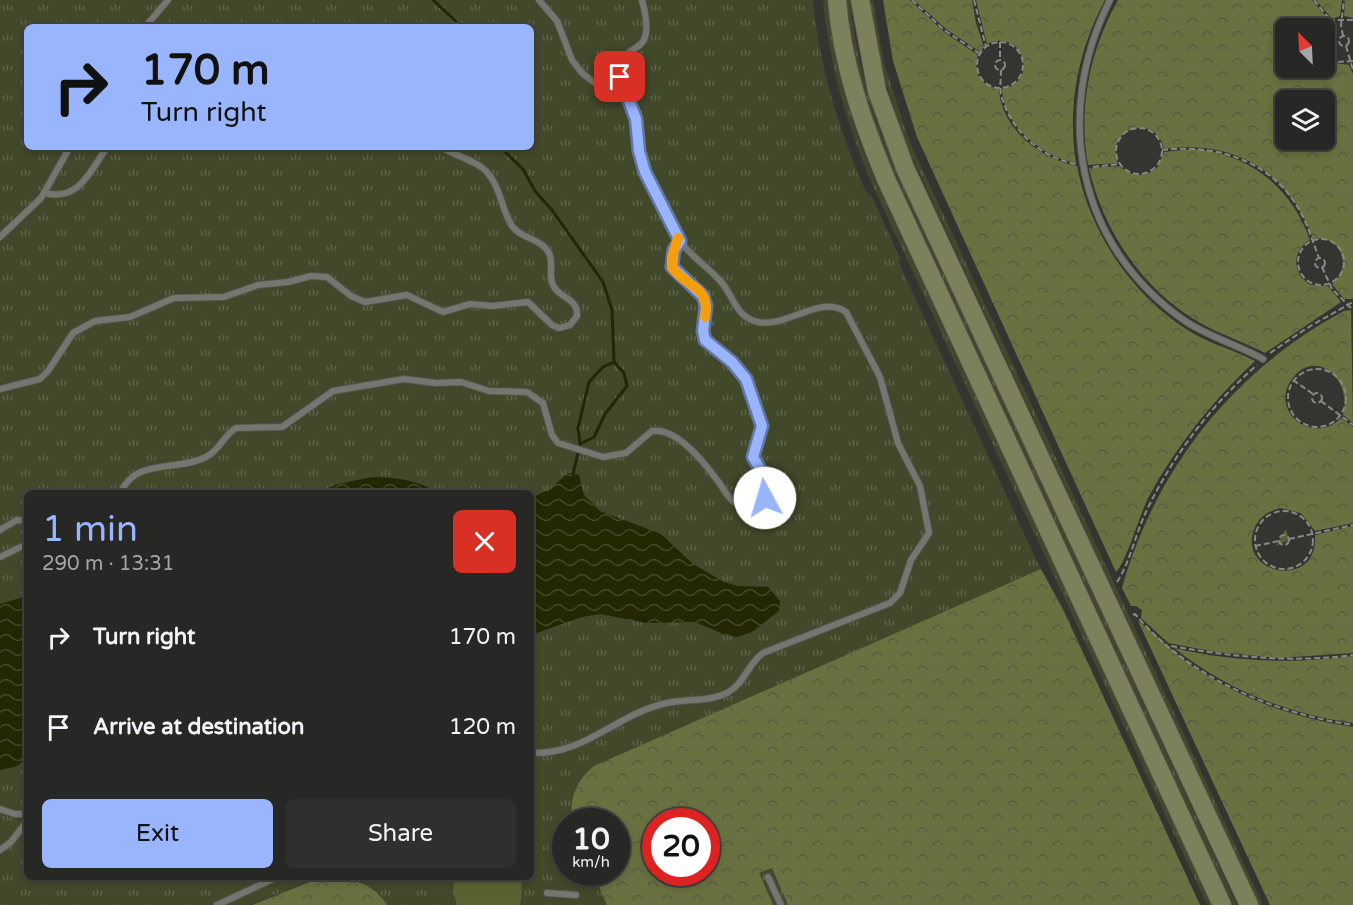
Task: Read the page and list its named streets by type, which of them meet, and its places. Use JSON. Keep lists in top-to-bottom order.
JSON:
{
  "north": "top left",
  "page": {
    "turn": ["170 m", "Turn right"],
    "heading": ["1 min", "290 m · 13:31"],
    "list": [
      {
        "name": "Turn right",
        "value": "170 m"
      },
      {
        "name": "Arrive at destination",
        "value": "120 m"
      }
    ],
    "buttons": ["Exit", "Share"],
    "speed": "10 km/h",
    "limit": "20"
  }
}
